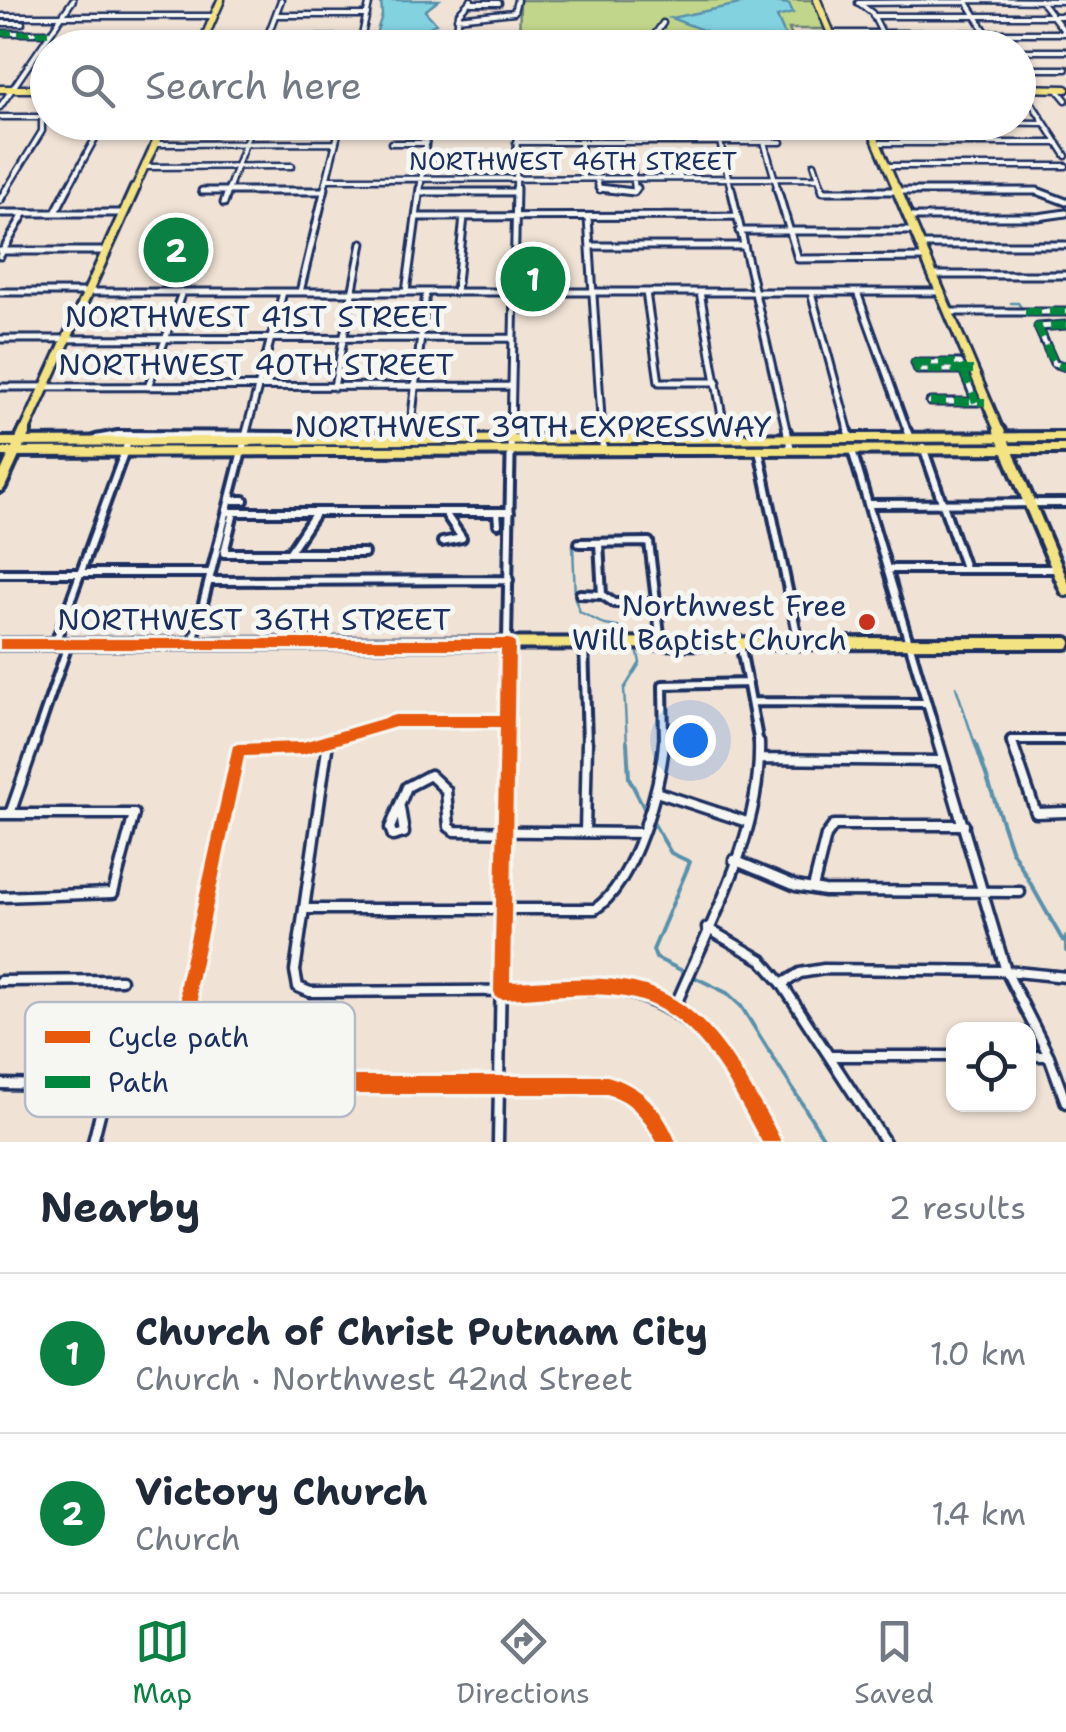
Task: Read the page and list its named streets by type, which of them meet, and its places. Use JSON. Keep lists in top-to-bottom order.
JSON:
{
  "streets": {
    "highway": ["NORTHWEST 39TH EXPRESSWAY"],
    "main road": ["NORTHWEST 36TH STREET"],
    "street": ["NORTHWEST 46TH STREET", "NORTHWEST 41ST STREET", "NORTHWEST 40TH STREET"]
  },
  "places": ["Northwest Free Will Baptist Church"],
  "legend": ["Cycle path", "Path"],
  "page": {
    "search": "Search here",
    "pins": ["2", "1"],
    "heading": ["Nearby", "2 results"],
    "list": [
      {
        "mark": "1",
        "name": "Church of Christ Putnam City",
        "note": "Church · Northwest 42nd Street",
        "value": "1.0 km"
      },
      {
        "mark": "2",
        "name": "Victory Church",
        "note": "Church",
        "value": "1.4 km"
      }
    ],
    "nav": ["Map", "Directions", "Saved"]
  }
}
